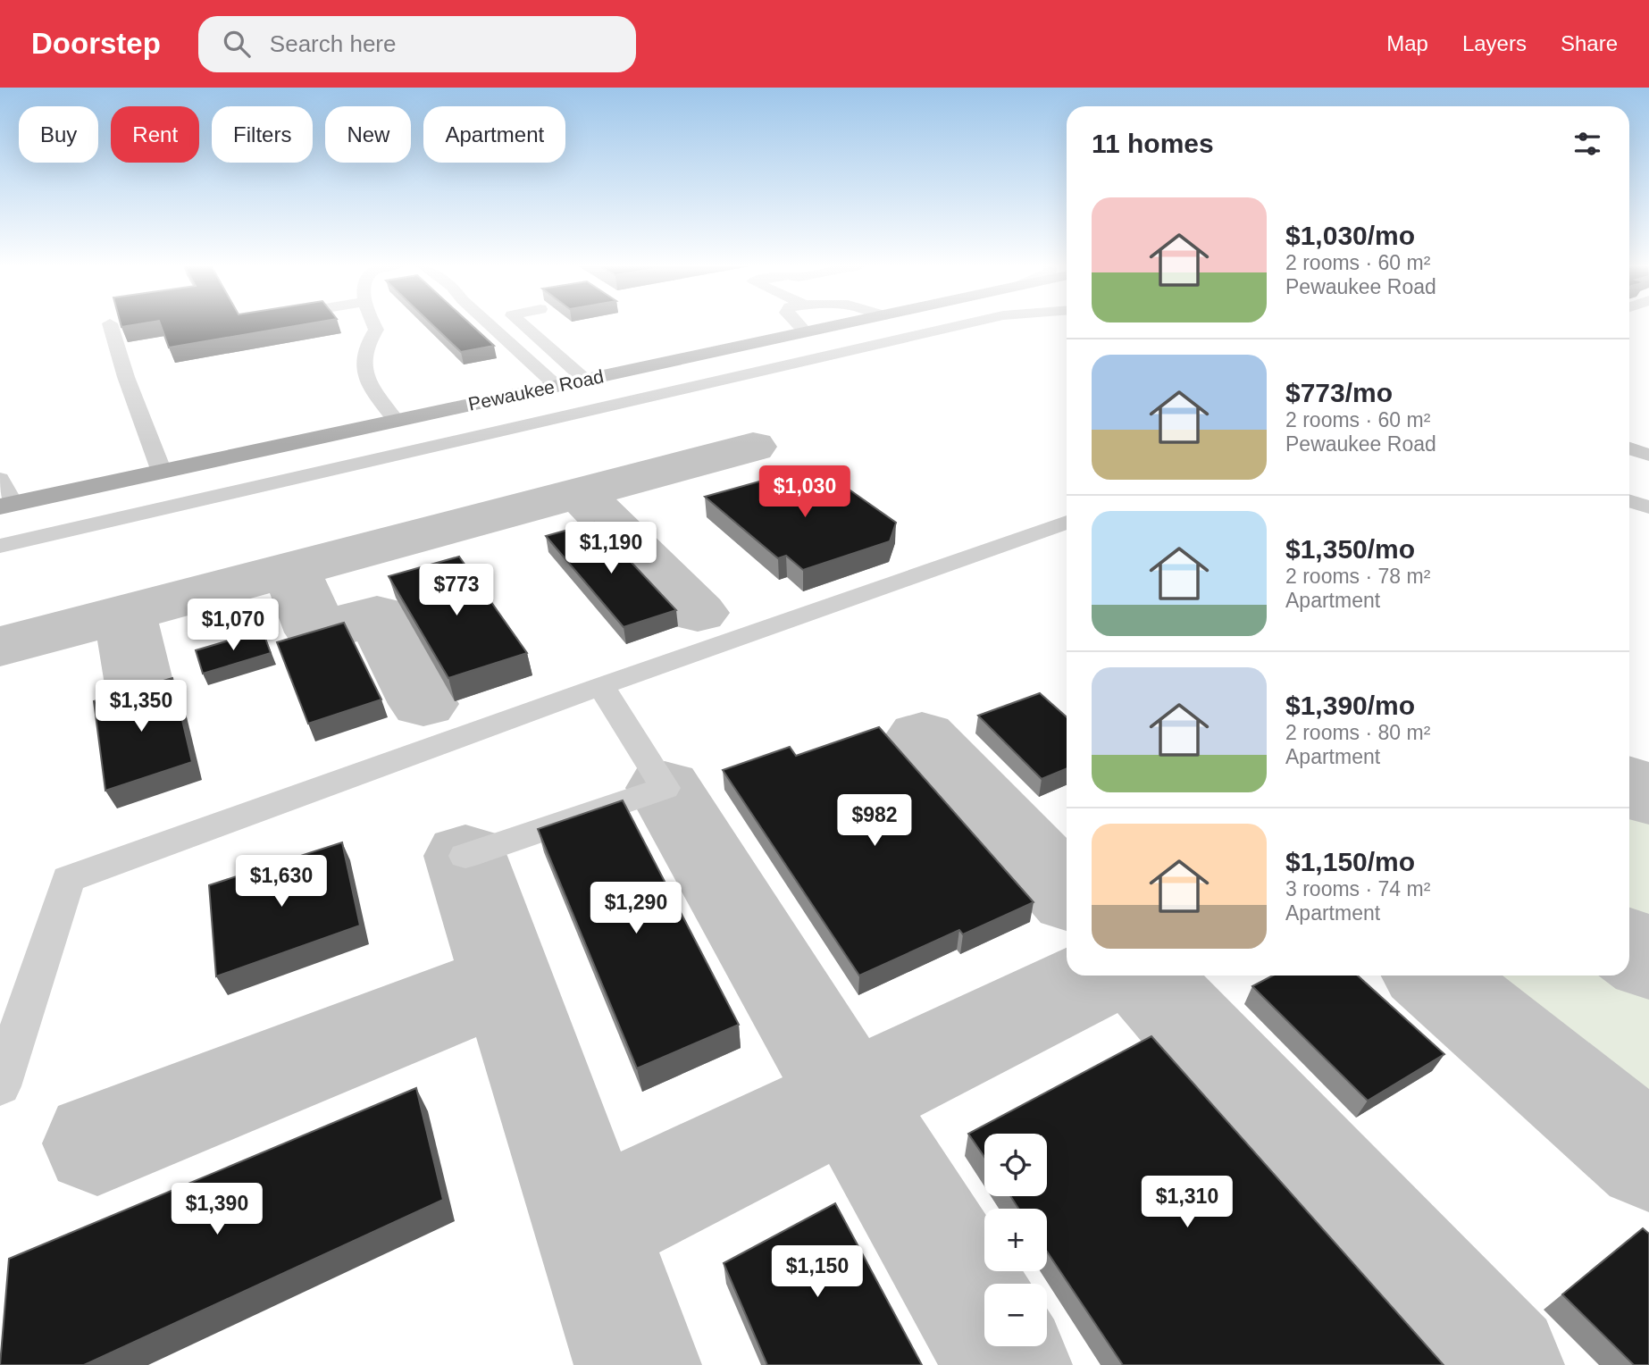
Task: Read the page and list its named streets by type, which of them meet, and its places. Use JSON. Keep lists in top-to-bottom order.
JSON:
{
  "streets": {
    "main road": ["Pewaukee Road"]
  },
  "page": {
    "header": "Doorstep",
    "search": "Search here",
    "nav": ["Map", "Layers", "Share"],
    "chip": [
      "Buy",
      "Rent",
      "Filters",
      "New",
      "Apartment"
    ],
    "heading": "11 homes",
    "list": [
      {
        "name": "$1,030/mo",
        "note": "2 rooms · 60 m² · Pewaukee Road"
      },
      {
        "name": "$773/mo",
        "note": "2 rooms · 60 m² · Pewaukee Road"
      },
      {
        "name": "$1,350/mo",
        "note": "2 rooms · 78 m² · Apartment"
      },
      {
        "name": "$1,390/mo",
        "note": "2 rooms · 80 m² · Apartment"
      },
      {
        "name": "$1,150/mo",
        "note": "3 rooms · 74 m² · Apartment"
      }
    ],
    "price": [
      "$1,030",
      "$1,190",
      "$773",
      "$1,070",
      "$1,350",
      "$982",
      "$1,630",
      "$1,290",
      "$1,310",
      "$1,390",
      "$1,150"
    ],
    "map_buttons": ["+", "−"]
  }
}
